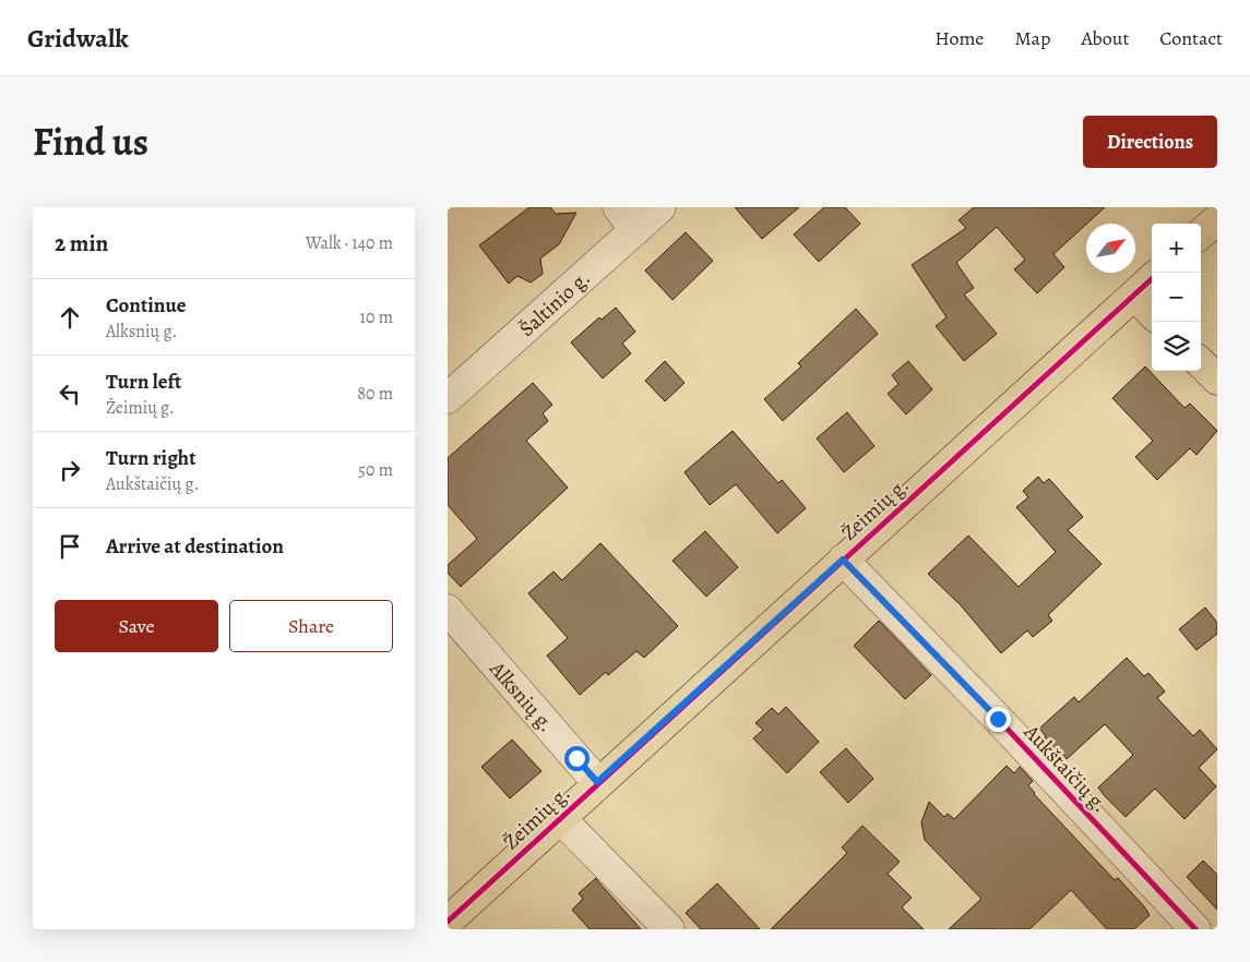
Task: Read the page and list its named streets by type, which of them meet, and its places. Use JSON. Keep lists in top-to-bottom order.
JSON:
{
  "streets": {
    "main road": ["Žeimių g."],
    "street": ["Šaltinio g.", "Alksnių g.", "Aukštaičių g."]
  },
  "crossings": [
    ["Žeimių g.", "Alksnių g."],
    ["Žeimių g.", "Aukštaičių g."]
  ],
  "north": "top right",
  "page": {
    "header": "Gridwalk",
    "nav": [
      "Home",
      "Map",
      "About",
      "Contact"
    ],
    "title": "Find us",
    "buttons": [
      "Directions",
      ["Save", "Share"]
    ],
    "heading": ["2 min", "Walk · 140 m"],
    "map_buttons": ["+", "−"],
    "list": [
      ["Continue", "Alksnių g.", "10 m"],
      ["Turn left", "Žeimių g.", "80 m"],
      ["Turn right", "Aukštaičių g.", "50 m"],
      "Arrive at destination"
    ]
  }
}
